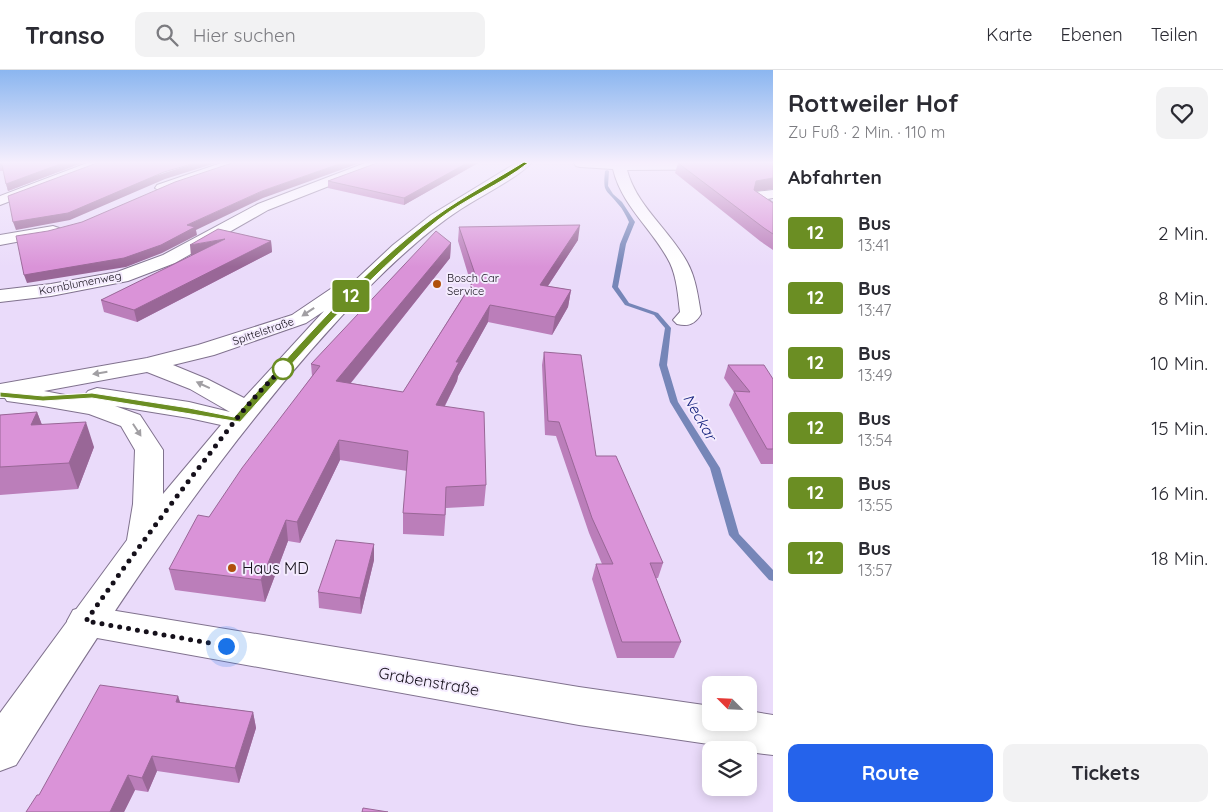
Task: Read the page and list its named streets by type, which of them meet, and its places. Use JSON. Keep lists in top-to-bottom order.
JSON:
{
  "streets": {
    "street": ["Kornblumenweg", "Spittelstraße", "Grabenstraße"]
  },
  "water": ["Neckar"],
  "places": ["Bosch Car Service", "Haus MD"],
  "lines": ["bus line 12"],
  "north": "top left",
  "page": {
    "header": "Transo",
    "search": "Hier suchen",
    "nav": ["Karte", "Ebenen", "Teilen"],
    "on_map": "12",
    "heading": [
      ["Rottweiler Hof", "Zu Fuß · 2 Min. · 110 m"],
      "Abfahrten"
    ],
    "list": [
      {
        "mark": "12",
        "name": "Bus",
        "note": "13:41",
        "value": "2 Min."
      },
      {
        "mark": "12",
        "name": "Bus",
        "note": "13:47",
        "value": "8 Min."
      },
      {
        "mark": "12",
        "name": "Bus",
        "note": "13:49",
        "value": "10 Min."
      },
      {
        "mark": "12",
        "name": "Bus",
        "note": "13:54",
        "value": "15 Min."
      },
      {
        "mark": "12",
        "name": "Bus",
        "note": "13:55",
        "value": "16 Min."
      },
      {
        "mark": "12",
        "name": "Bus",
        "note": "13:57",
        "value": "18 Min."
      }
    ],
    "buttons": ["Route", "Tickets"]
  }
}
